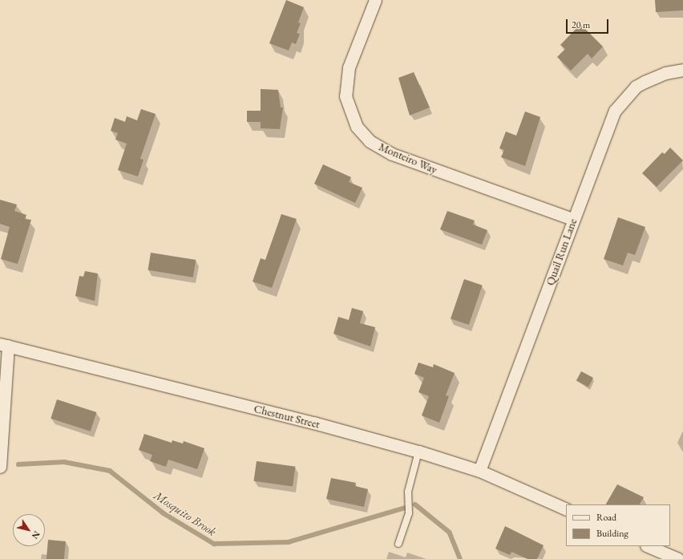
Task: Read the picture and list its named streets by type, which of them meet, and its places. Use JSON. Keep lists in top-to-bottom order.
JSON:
{
  "streets": {
    "street": ["Monteiro Way", "Quail Run Lane", "Chestnut Street"]
  },
  "crossings": [
    ["Monteiro Way", "Quail Run Lane"],
    ["Quail Run Lane", "Chestnut Street"]
  ],
  "water": ["Mosquito Brook"],
  "legend": ["Road", "Building"],
  "scale_bar": "20 m",
  "north": "bottom right"
}
